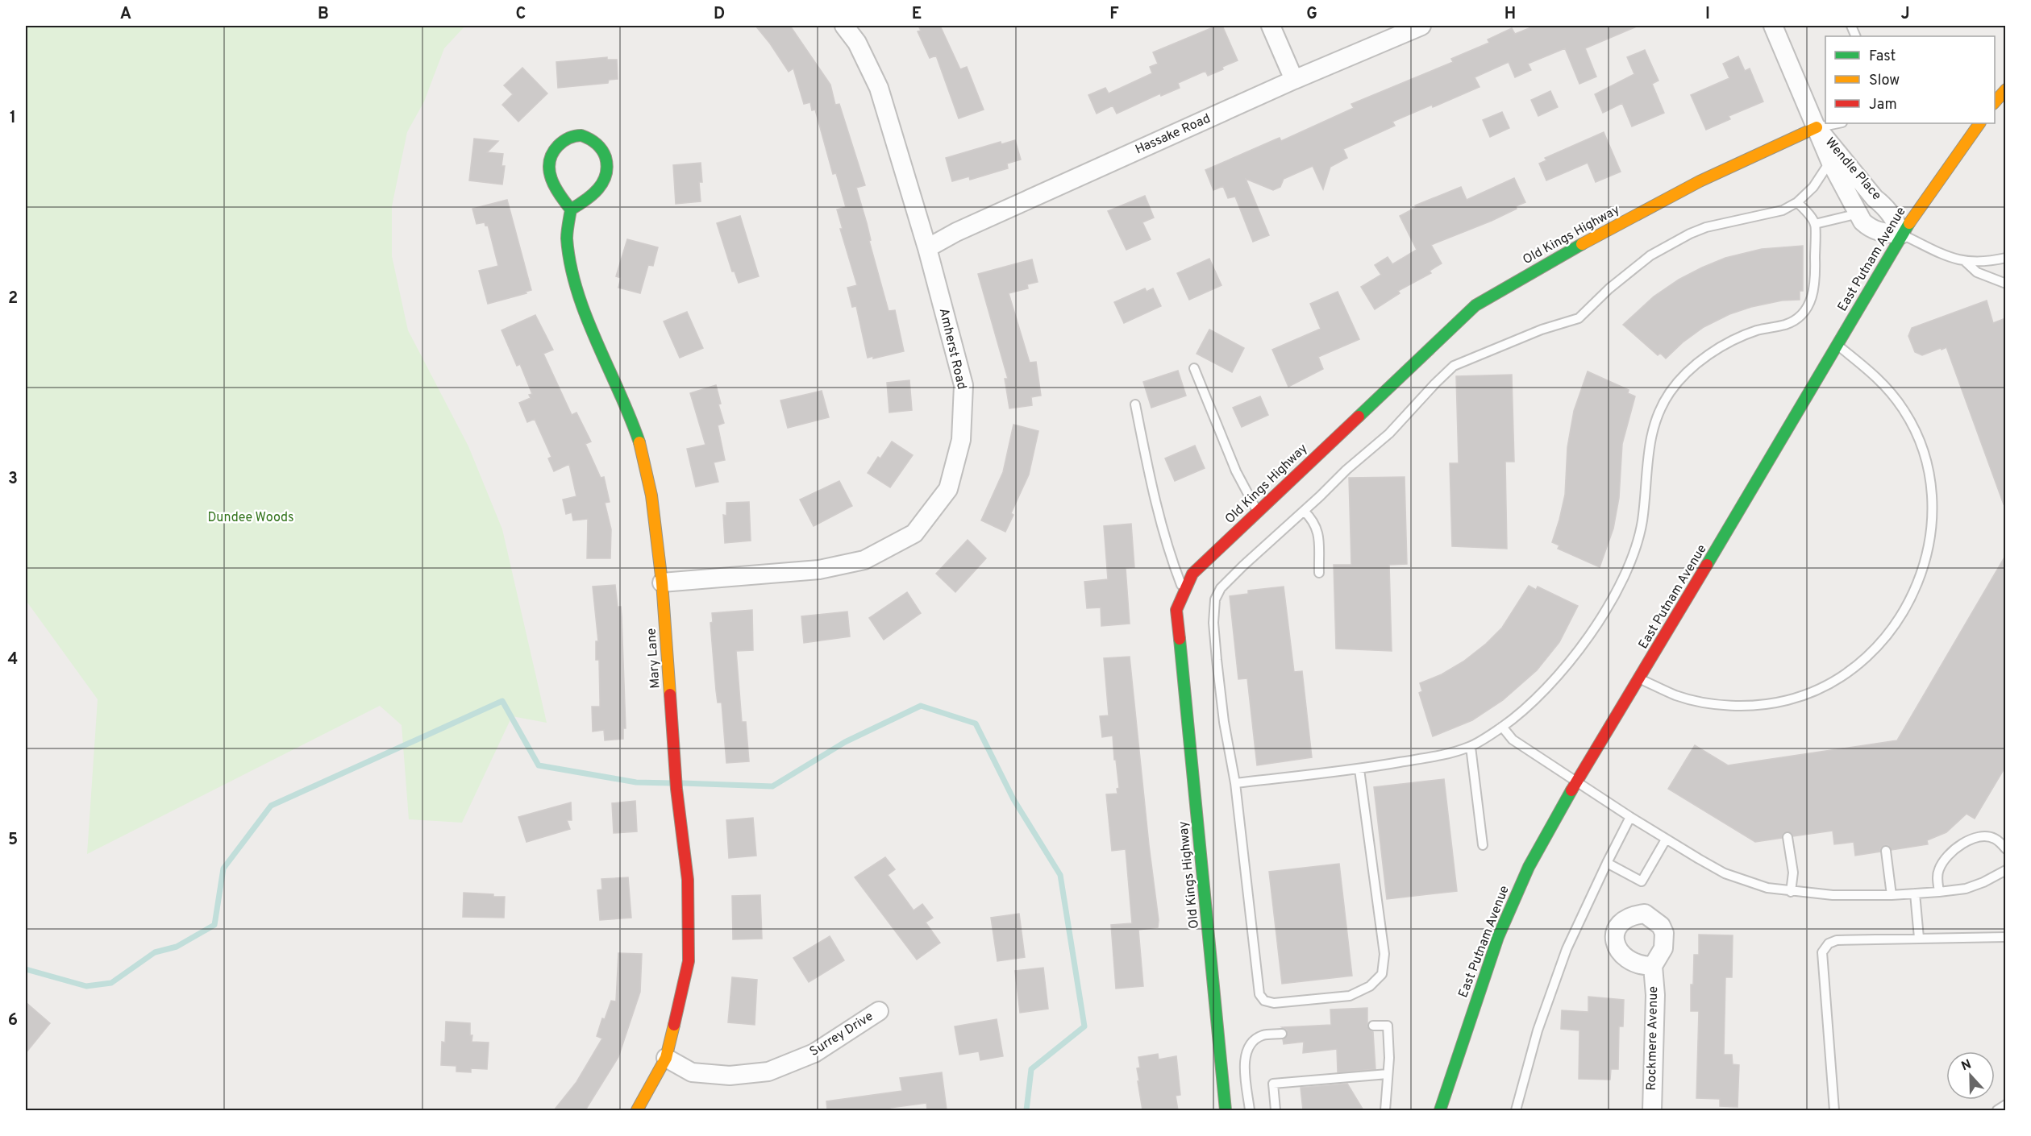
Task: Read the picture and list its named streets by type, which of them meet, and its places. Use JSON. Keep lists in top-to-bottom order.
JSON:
{
  "streets": {
    "street": [
      "Hassake Road",
      "Wendle Place",
      "Old Kings Highway",
      "East Putnam Avenue",
      "Amherst Road",
      "Mary Lane",
      "Surrey Drive",
      "Rockmere Avenue"
    ]
  },
  "crossings": [
    ["Hassake Road", "Amherst Road"],
    ["Wendle Place", "Old Kings Highway"],
    ["Wendle Place", "East Putnam Avenue"],
    ["Amherst Road", "Mary Lane"],
    ["Mary Lane", "Surrey Drive"]
  ],
  "parks": ["Dundee Woods"],
  "legend": ["Fast", "Slow", "Jam"],
  "north": "top",
  "grid": {
    "columns": [
      "A",
      "B",
      "C",
      "D",
      "E",
      "F",
      "G",
      "H",
      "I",
      "J"
    ],
    "rows": [
      "1",
      "2",
      "3",
      "4",
      "5",
      "6"
    ]
  }
}
